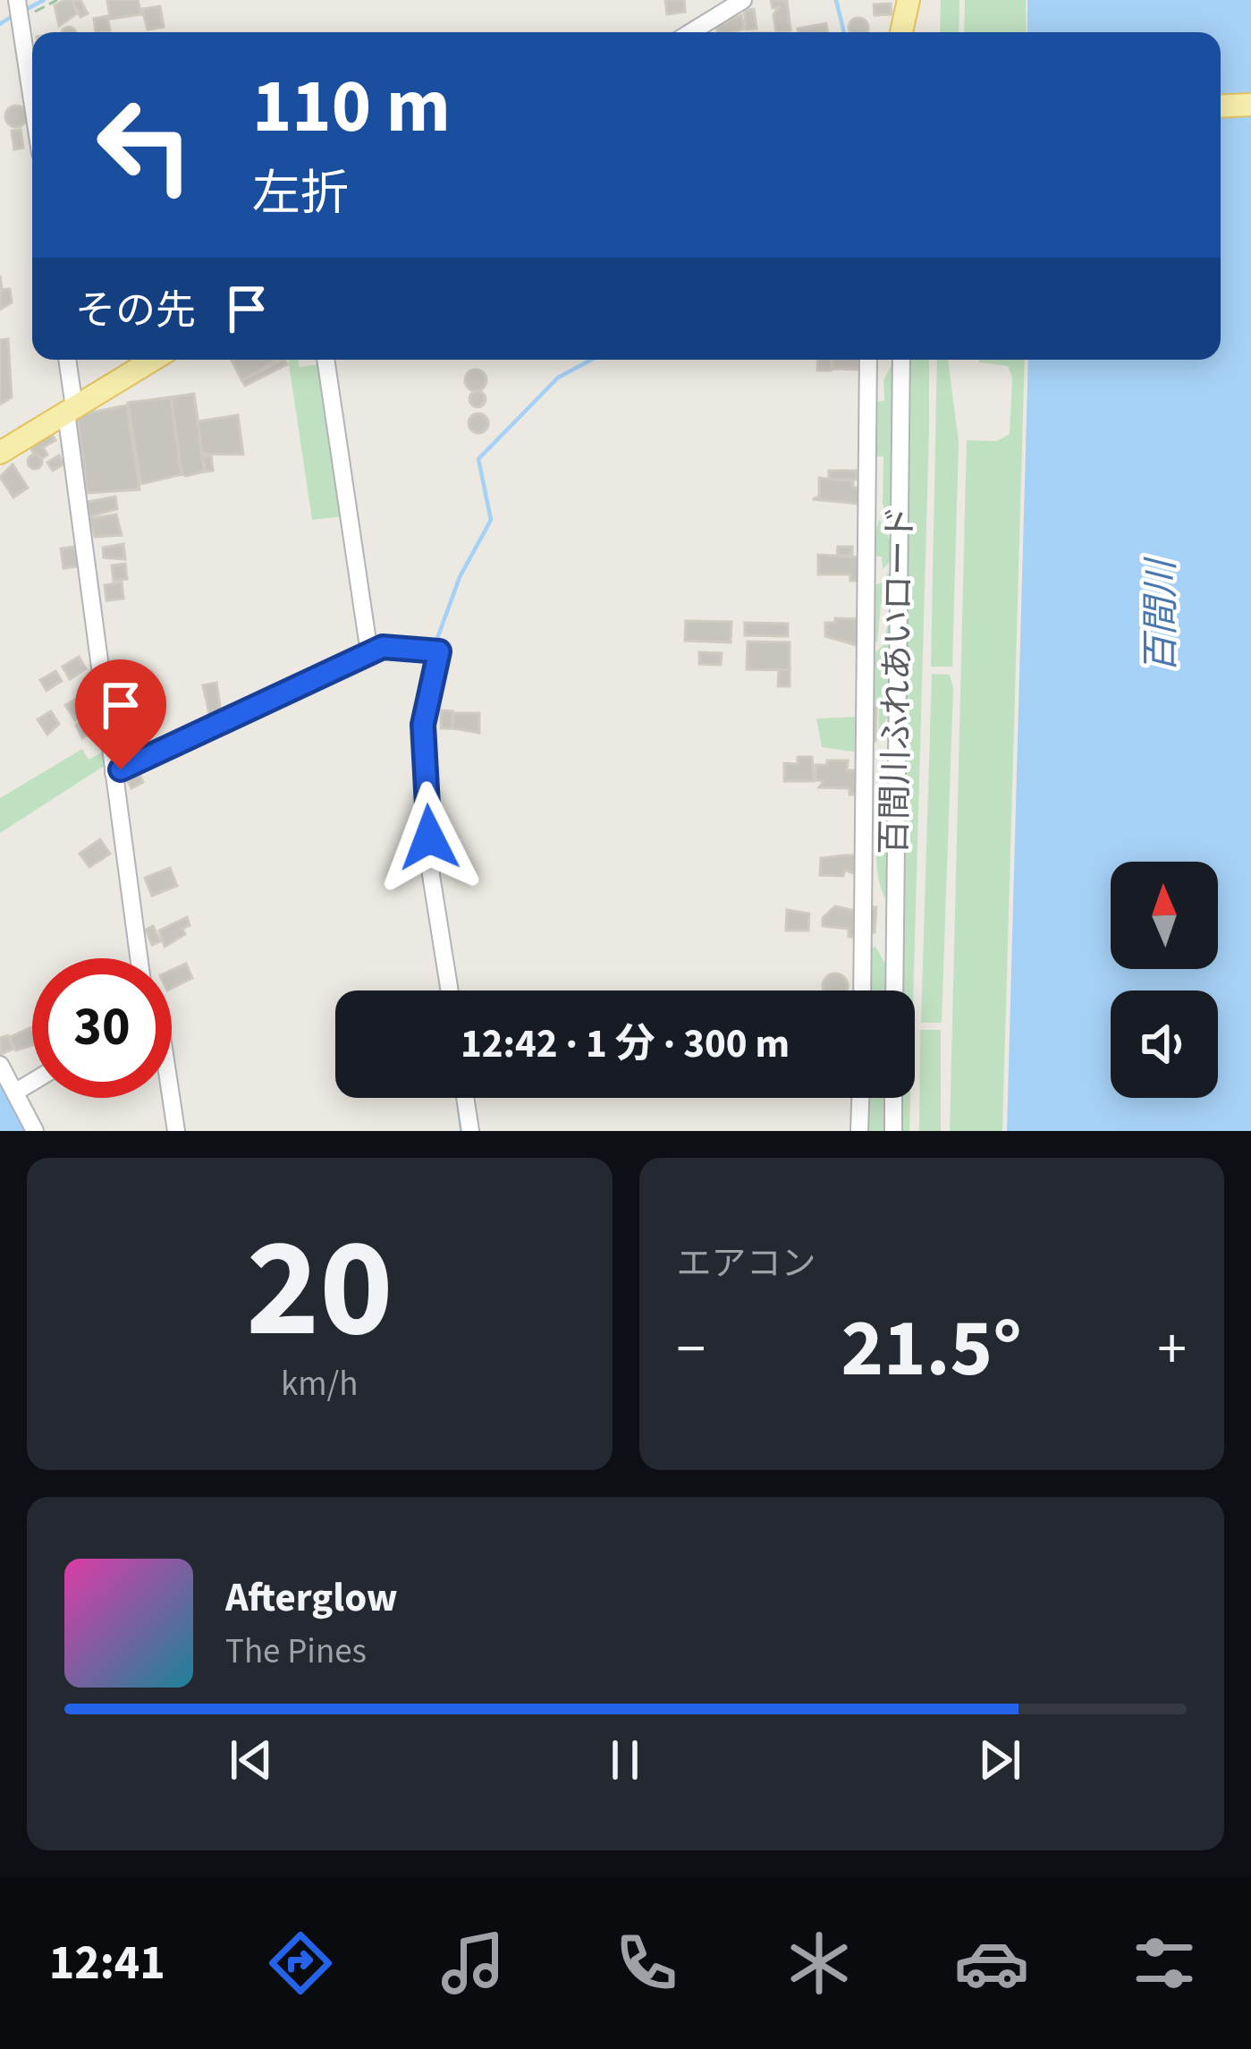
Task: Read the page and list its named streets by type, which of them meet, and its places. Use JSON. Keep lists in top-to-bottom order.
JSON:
{
  "streets": {
    "street": ["百間川ふれあいロード"]
  },
  "water": ["百間川"],
  "north": "top",
  "page": {
    "turn": ["110 m", "左折"],
    "then": "その先",
    "limit": "30",
    "trip": "12:42 · 1 分 · 300 m",
    "tile": [
      ["20", "km/h"],
      "エアコン"
    ],
    "heat": ["−", "21.5°", "+"],
    "song": ["Afterglow", "The Pines"],
    "tabs": "12:41"
  }
}
